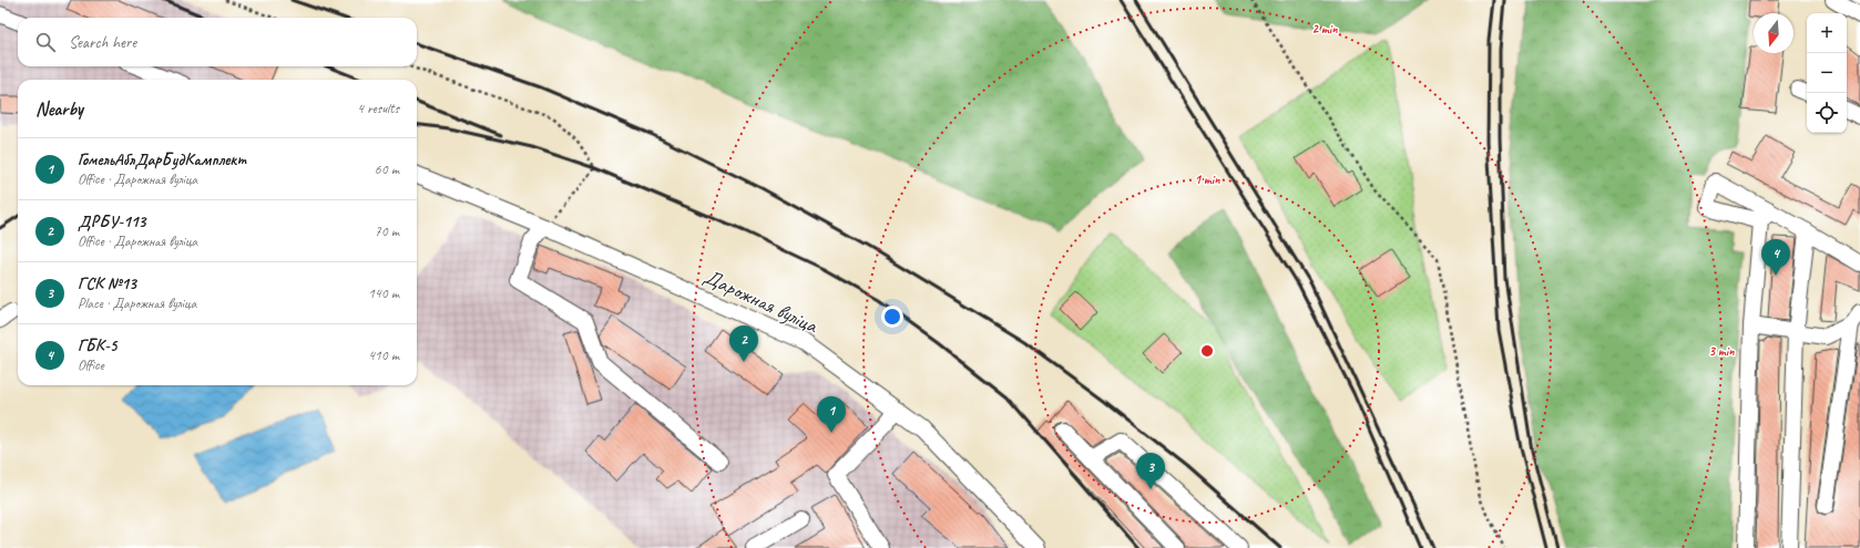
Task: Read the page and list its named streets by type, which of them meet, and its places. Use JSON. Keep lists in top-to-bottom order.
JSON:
{
  "streets": {
    "street": ["Дарожная вуліца"]
  },
  "north": "bottom",
  "page": {
    "map_buttons": ["+", "−"],
    "search": "Search here",
    "heading": ["Nearby", "4 results"],
    "list": [
      {
        "mark": "1",
        "name": "ГомельАблДарБудКамплект",
        "note": "Office · Дарожная вуліца",
        "value": "60 m"
      },
      {
        "mark": "2",
        "name": "ДРБУ-113",
        "note": "Office · Дарожная вуліца",
        "value": "70 m"
      },
      {
        "mark": "3",
        "name": "ГСК №13",
        "note": "Place · Дарожная вуліца",
        "value": "140 m"
      },
      {
        "mark": "4",
        "name": "ГБК-5",
        "note": "Office",
        "value": "410 m"
      }
    ],
    "pins": [
      "4",
      "2",
      "1",
      "3"
    ]
  },
  "rings": ["2 min", "1 min", "3 min"]
}
